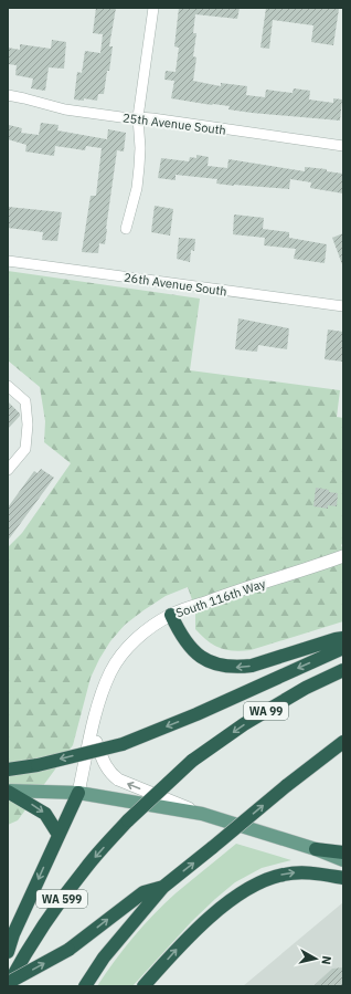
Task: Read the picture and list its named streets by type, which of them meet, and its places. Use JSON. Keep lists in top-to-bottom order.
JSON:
{
  "streets": {
    "highway": ["WA 99", "WA 599"],
    "street": ["25th Avenue South", "26th Avenue South", "South 116th Way"]
  },
  "crossings": [
    ["WA 99", "WA 599"]
  ],
  "north": "right"
}
